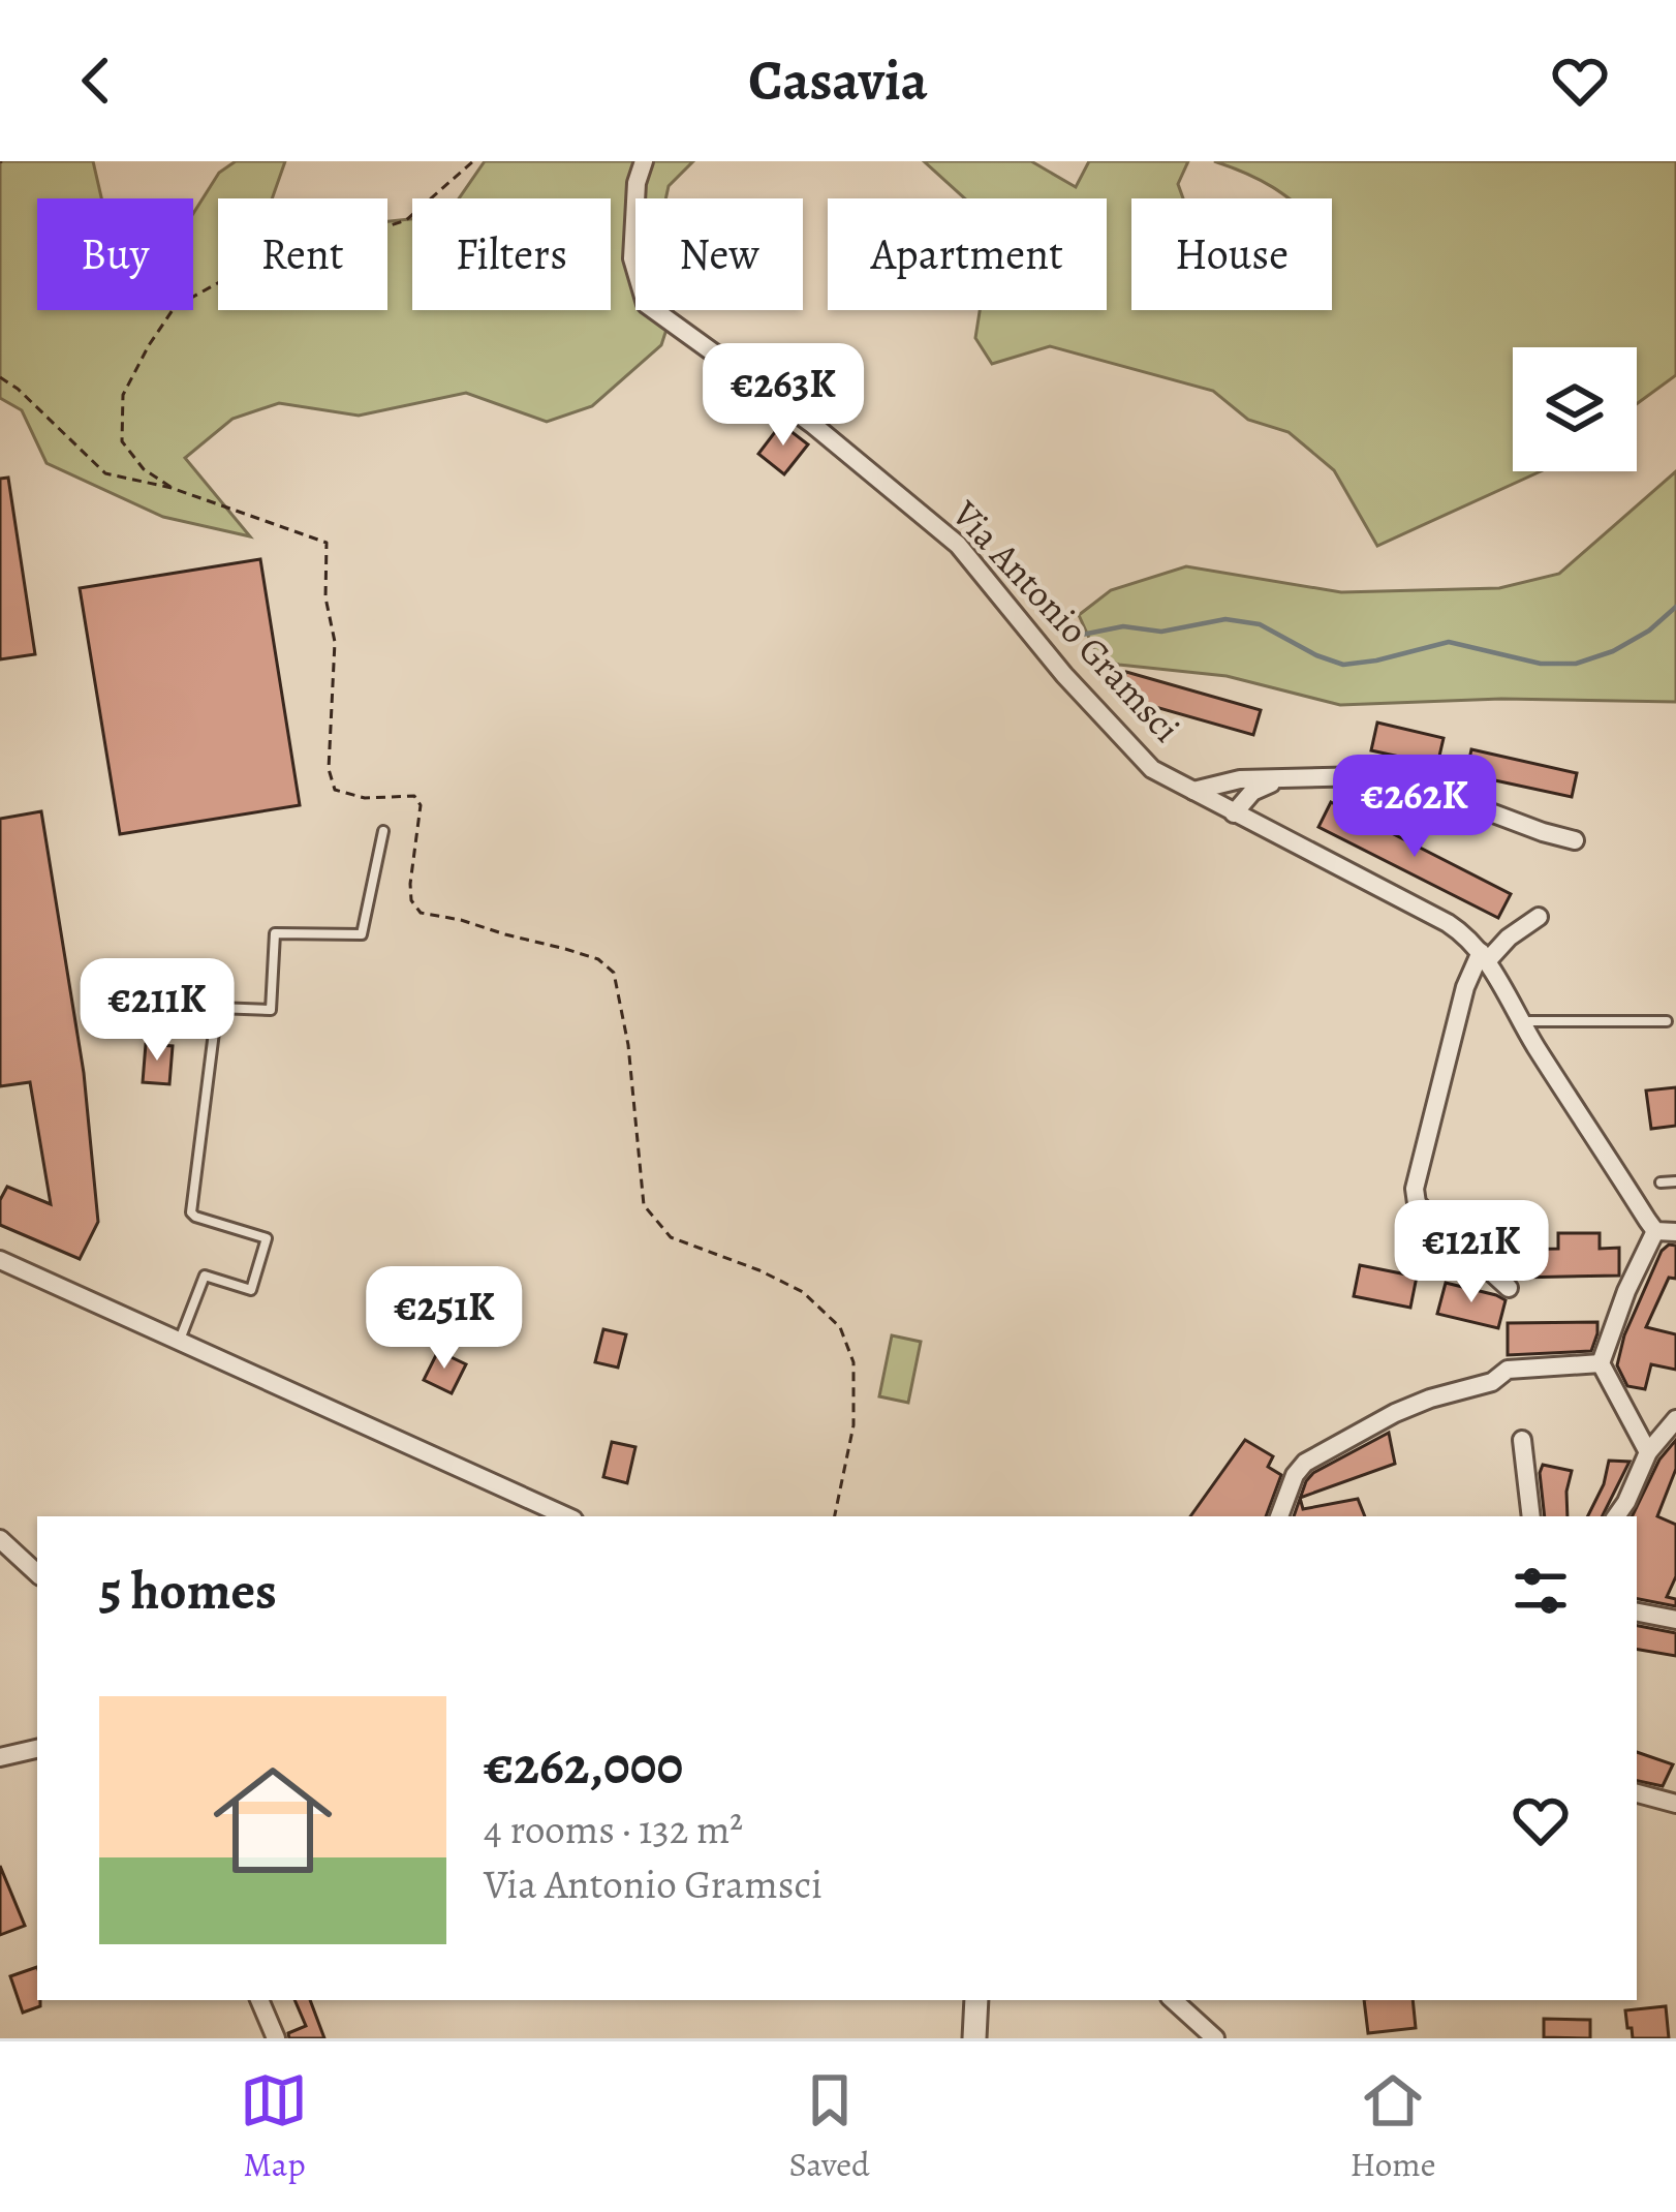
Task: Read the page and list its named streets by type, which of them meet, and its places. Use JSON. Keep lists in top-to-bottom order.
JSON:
{
  "streets": {
    "street": ["Via Antonio Gramsci"]
  },
  "page": {
    "header": "Casavia",
    "chip": [
      "Buy",
      "Rent",
      "Filters",
      "New",
      "Apartment",
      "House"
    ],
    "price": [
      "€263K",
      "€262K",
      "€211K",
      "€121K",
      "€251K"
    ],
    "heading": "5 homes",
    "list": [
      {
        "name": "€262,000",
        "note": "4 rooms · 132 m² · Via Antonio Gramsci"
      }
    ],
    "tabs": ["Map", "Saved", "Home"]
  }
}
